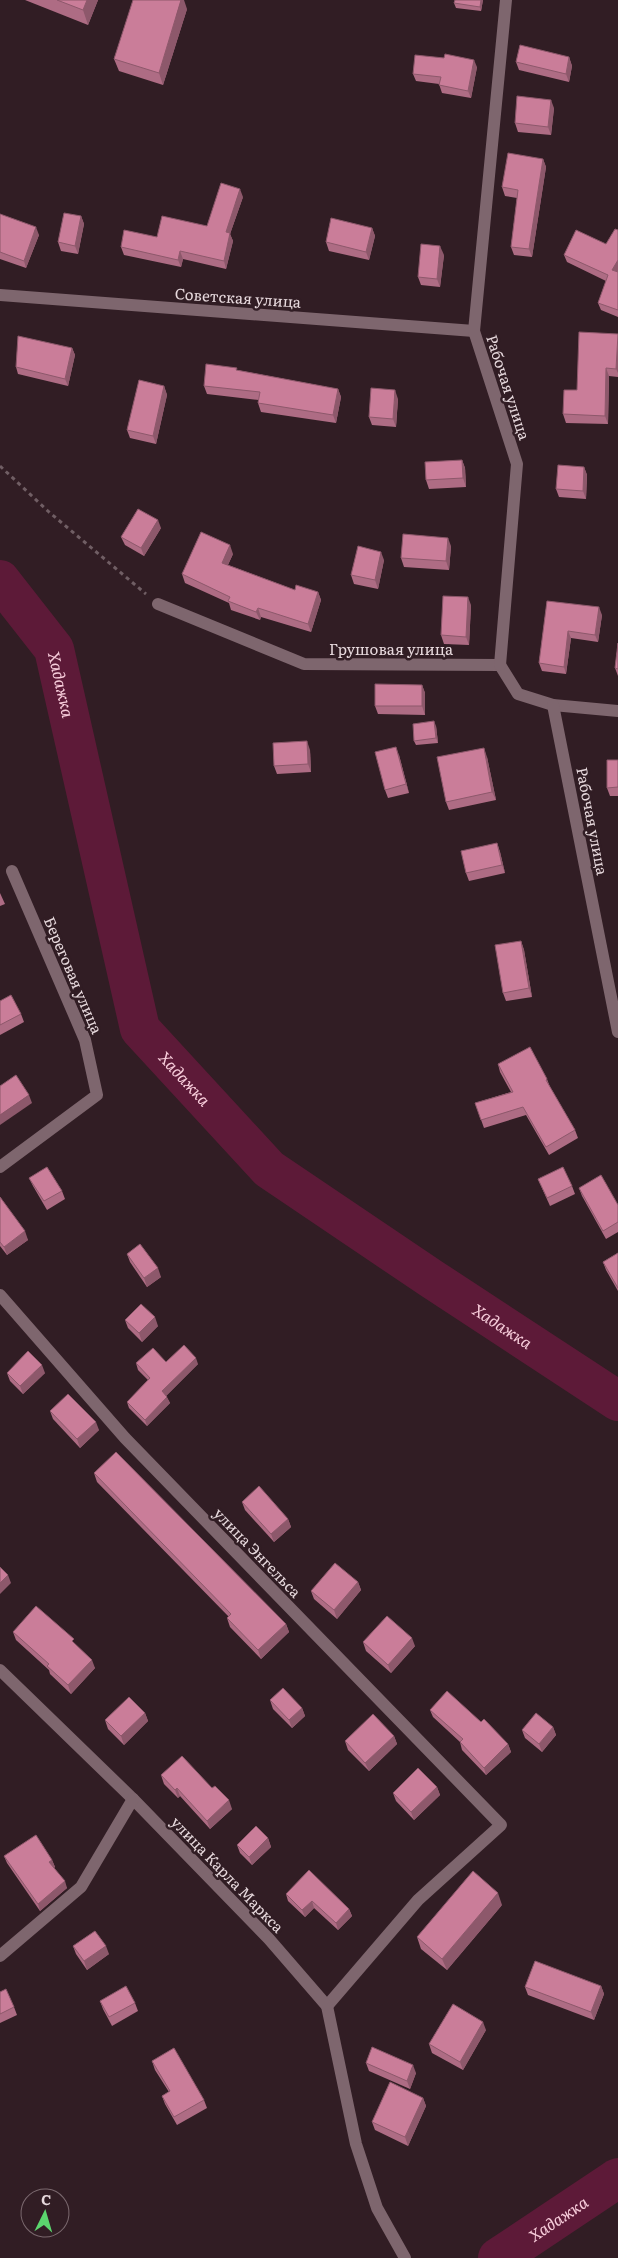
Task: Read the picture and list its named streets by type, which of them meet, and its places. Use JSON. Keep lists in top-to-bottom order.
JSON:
{
  "streets": {
    "street": [
      "Советская улица",
      "Рабочая улица",
      "Грушовая улица",
      "Береговая улица",
      "улица Энгельса",
      "улица Карла Маркса"
    ]
  },
  "crossings": [
    ["Советская улица", "Рабочая улица"],
    ["Рабочая улица", "Грушовая улица"],
    ["улица Энгельса", "улица Карла Маркса"]
  ],
  "water": ["Хадажка"],
  "north": "top"
}
